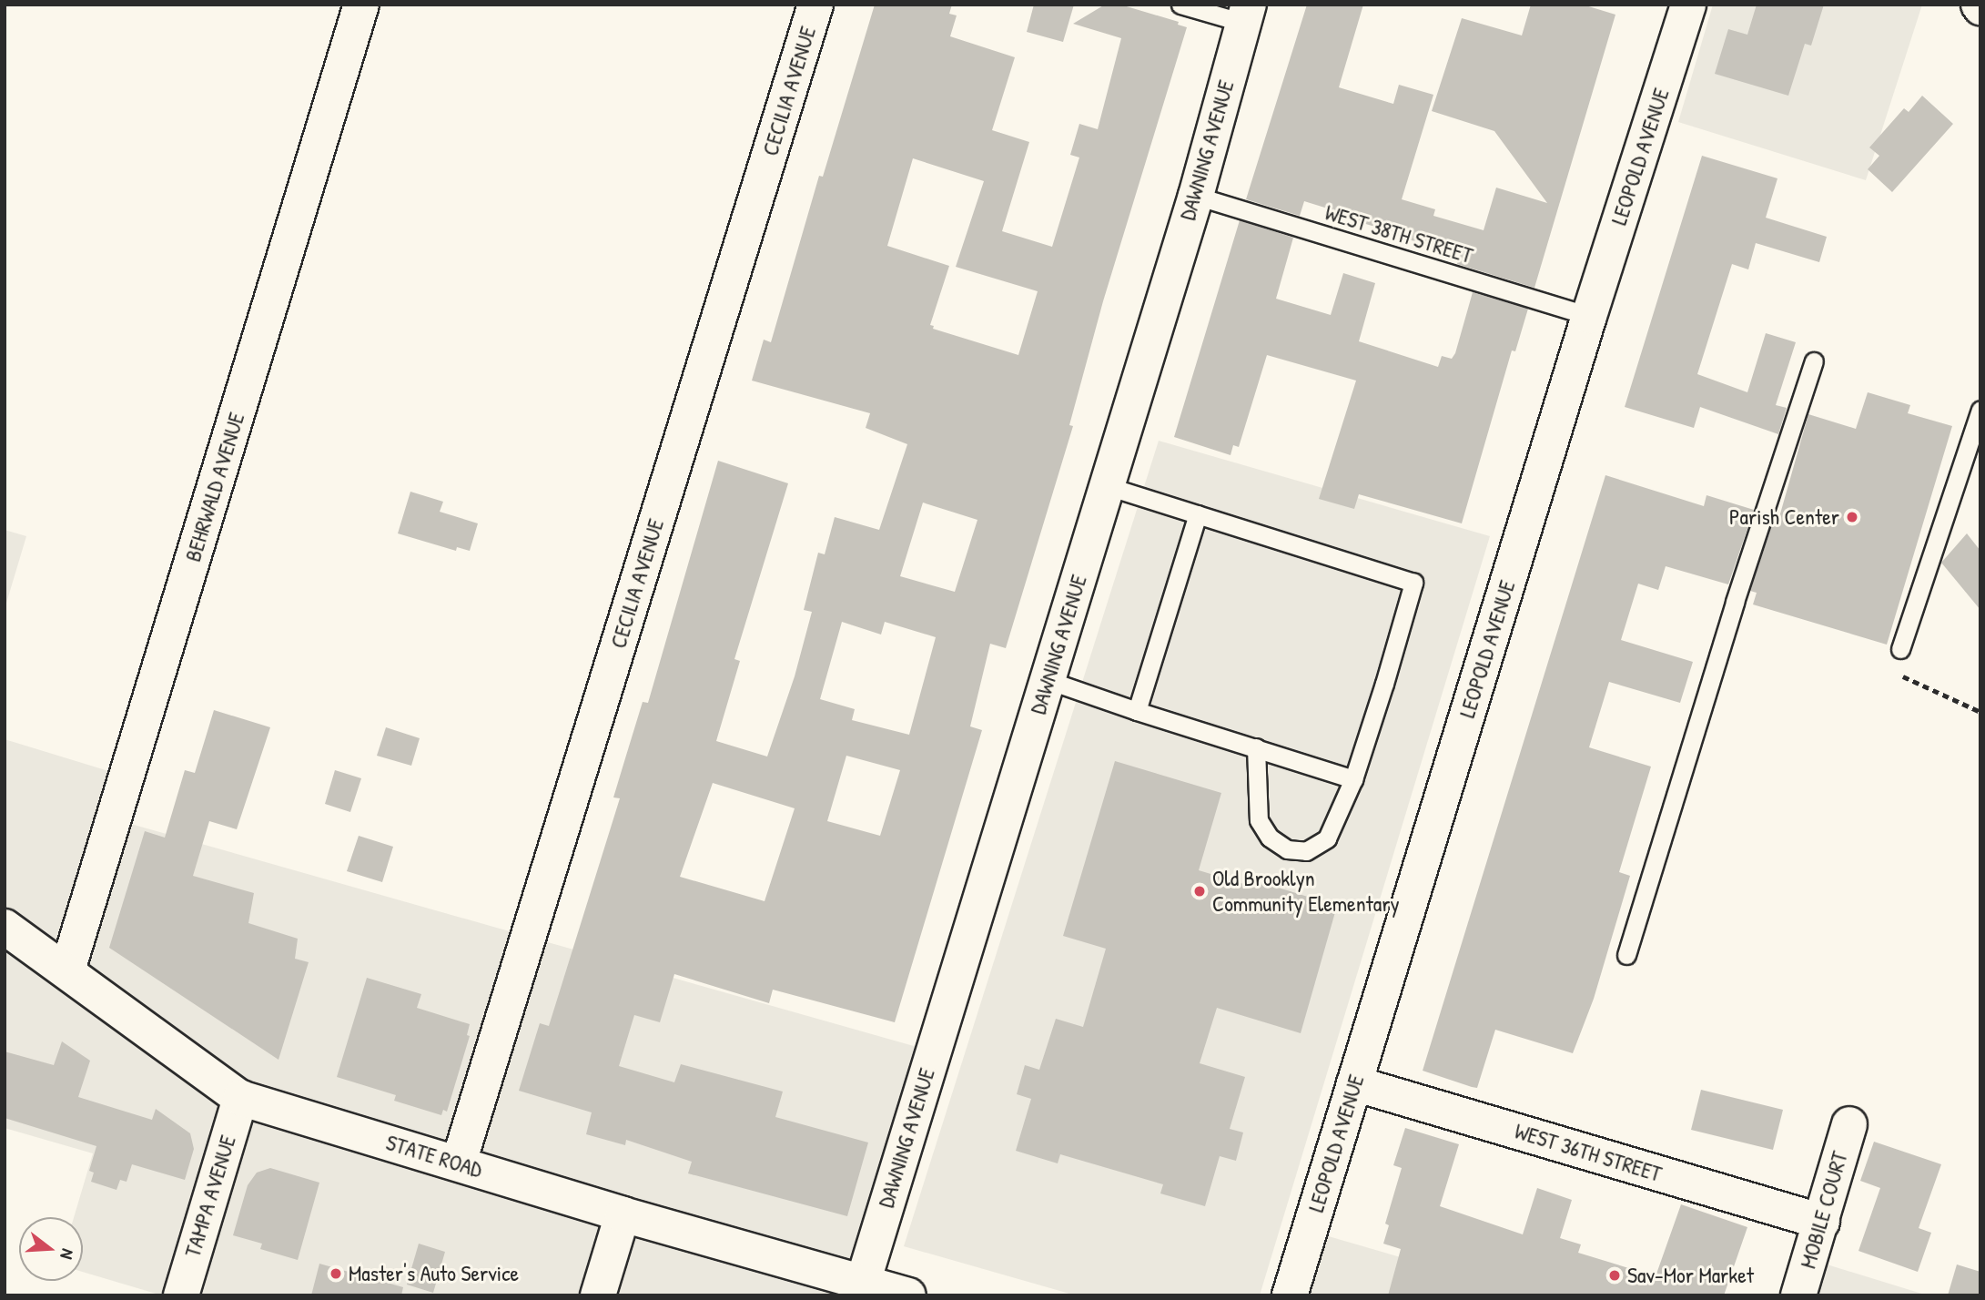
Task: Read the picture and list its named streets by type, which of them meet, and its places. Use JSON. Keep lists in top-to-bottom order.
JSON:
{
  "streets": {
    "street": [
      "CECILIA AVENUE",
      "DAWNING AVENUE",
      "LEOPOLD AVENUE",
      "BEHRWALD AVENUE",
      "WEST 36TH STREET",
      "STATE ROAD",
      "TAMPA AVENUE",
      "MOBILE COURT"
    ],
    "lane": ["WEST 38TH STREET"]
  },
  "crossings": [
    ["CECILIA AVENUE", "STATE ROAD"],
    ["DAWNING AVENUE", "WEST 38TH STREET"],
    ["DAWNING AVENUE", "STATE ROAD"],
    ["LEOPOLD AVENUE", "WEST 38TH STREET"],
    ["LEOPOLD AVENUE", "WEST 36TH STREET"],
    ["BEHRWALD AVENUE", "STATE ROAD"],
    ["WEST 36TH STREET", "MOBILE COURT"],
    ["STATE ROAD", "TAMPA AVENUE"]
  ],
  "places": [
    "Parish Center",
    "Old Brooklyn Community Elementary",
    "Master's Auto Service",
    "Sav-Mor Market"
  ],
  "north": "right"
}
